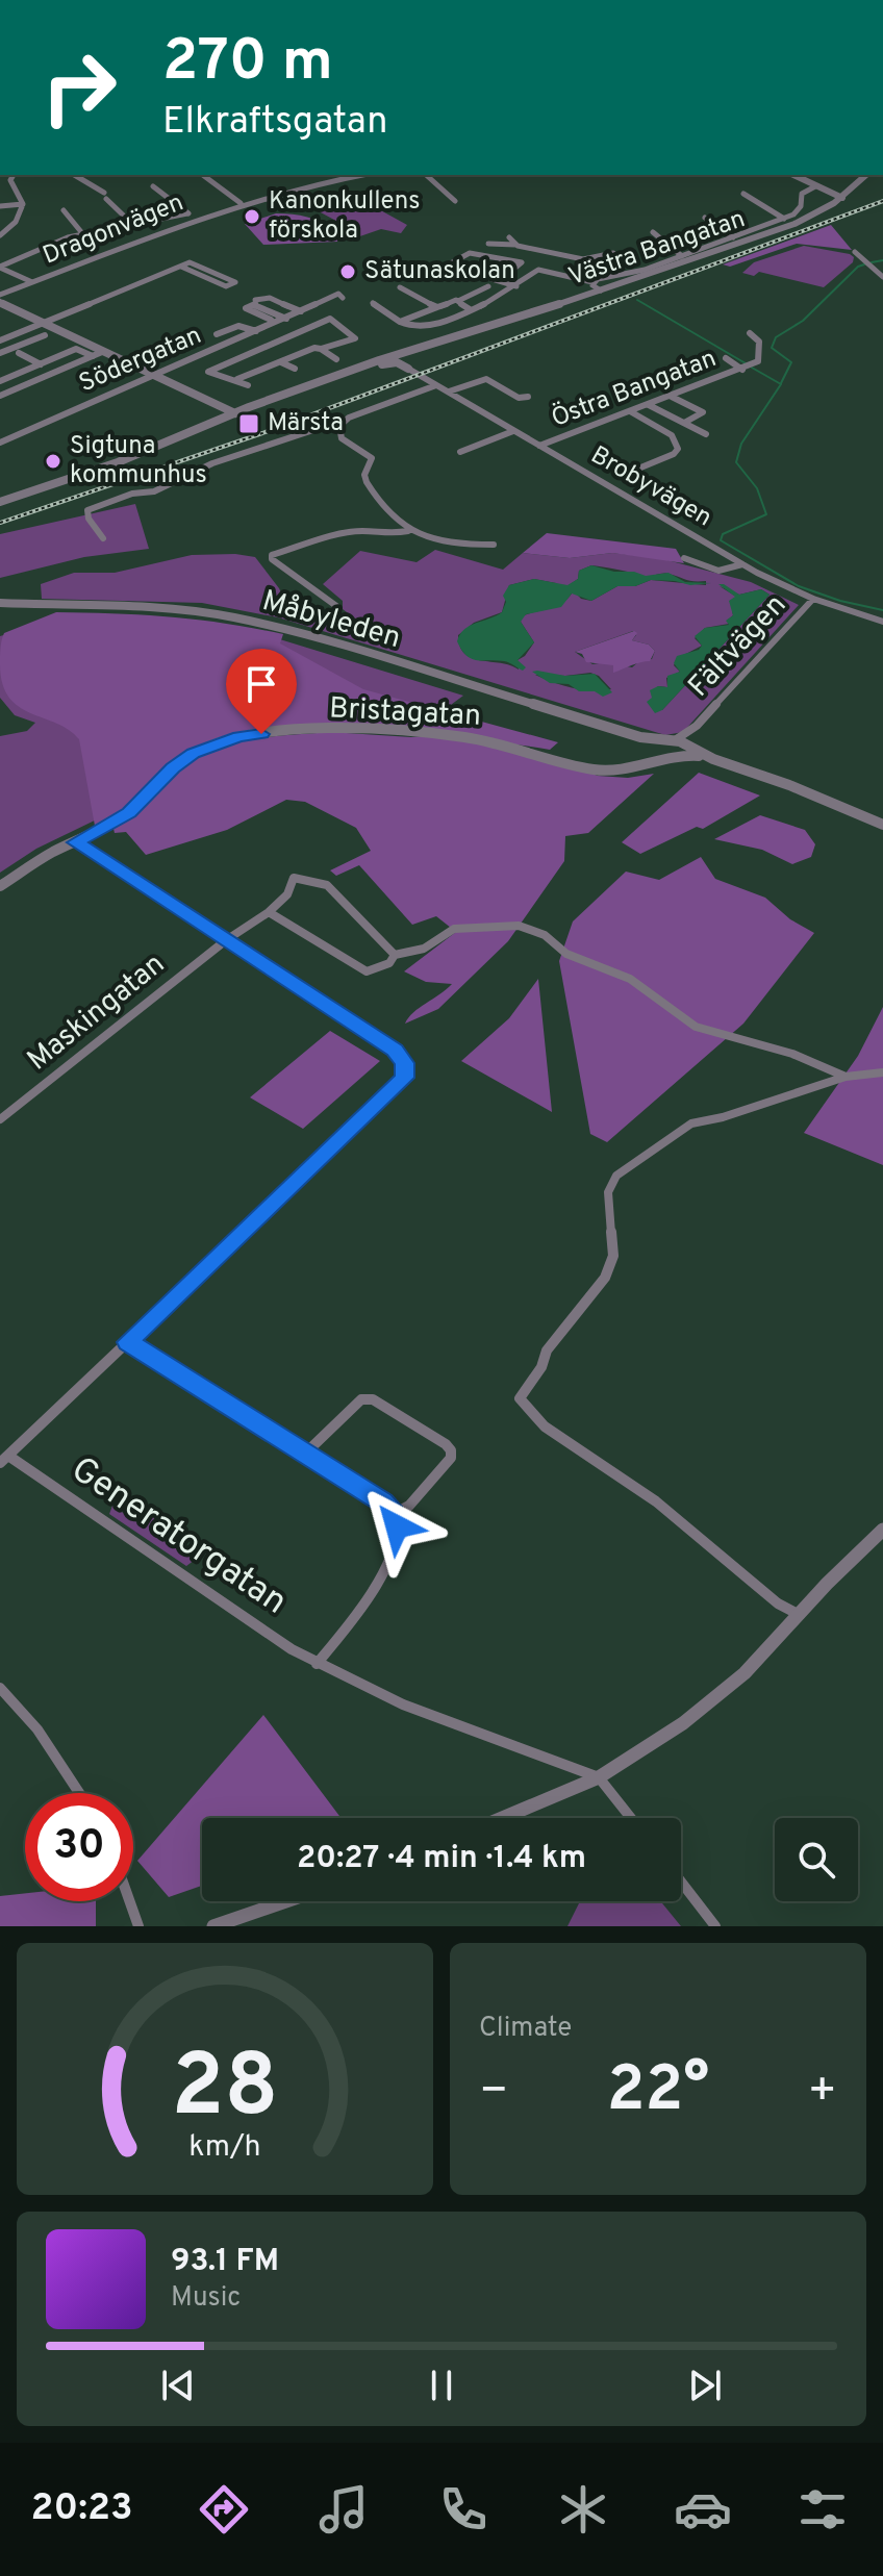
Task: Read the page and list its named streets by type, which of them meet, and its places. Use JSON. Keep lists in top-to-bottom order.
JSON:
{
  "streets": {
    "street": [
      "Dragonvägen",
      "Västra Bangatan",
      "Södergatan",
      "Östra Bangatan",
      "Brobyvägen",
      "Måbyleden",
      "Fältvägen",
      "Bristagatan",
      "Maskingatan",
      "Generatorgatan"
    ]
  },
  "crossings": [
    ["Västra Bangatan", "Brobyvägen"],
    ["Östra Bangatan", "Brobyvägen"],
    ["Brobyvägen", "Fältvägen"],
    ["Måbyleden", "Fältvägen"],
    ["Måbyleden", "Bristagatan"],
    ["Fältvägen", "Bristagatan"]
  ],
  "places": {
    "other": ["Kanonkullens förskola", "Sätunaskolan", "Sigtuna kommunhus"],
    "transit": ["Märsta"]
  },
  "page": {
    "turn": ["270 m", "Elkraftsgatan"],
    "limit": "30",
    "trip": "20:27 · 4 min · 1.4 km",
    "tile": "Climate",
    "heat": ["−", "22°", "+"],
    "song": ["93.1 FM", "Music"],
    "tabs": "20:23",
    "gauge": ["28", "km/h"]
  }
}
